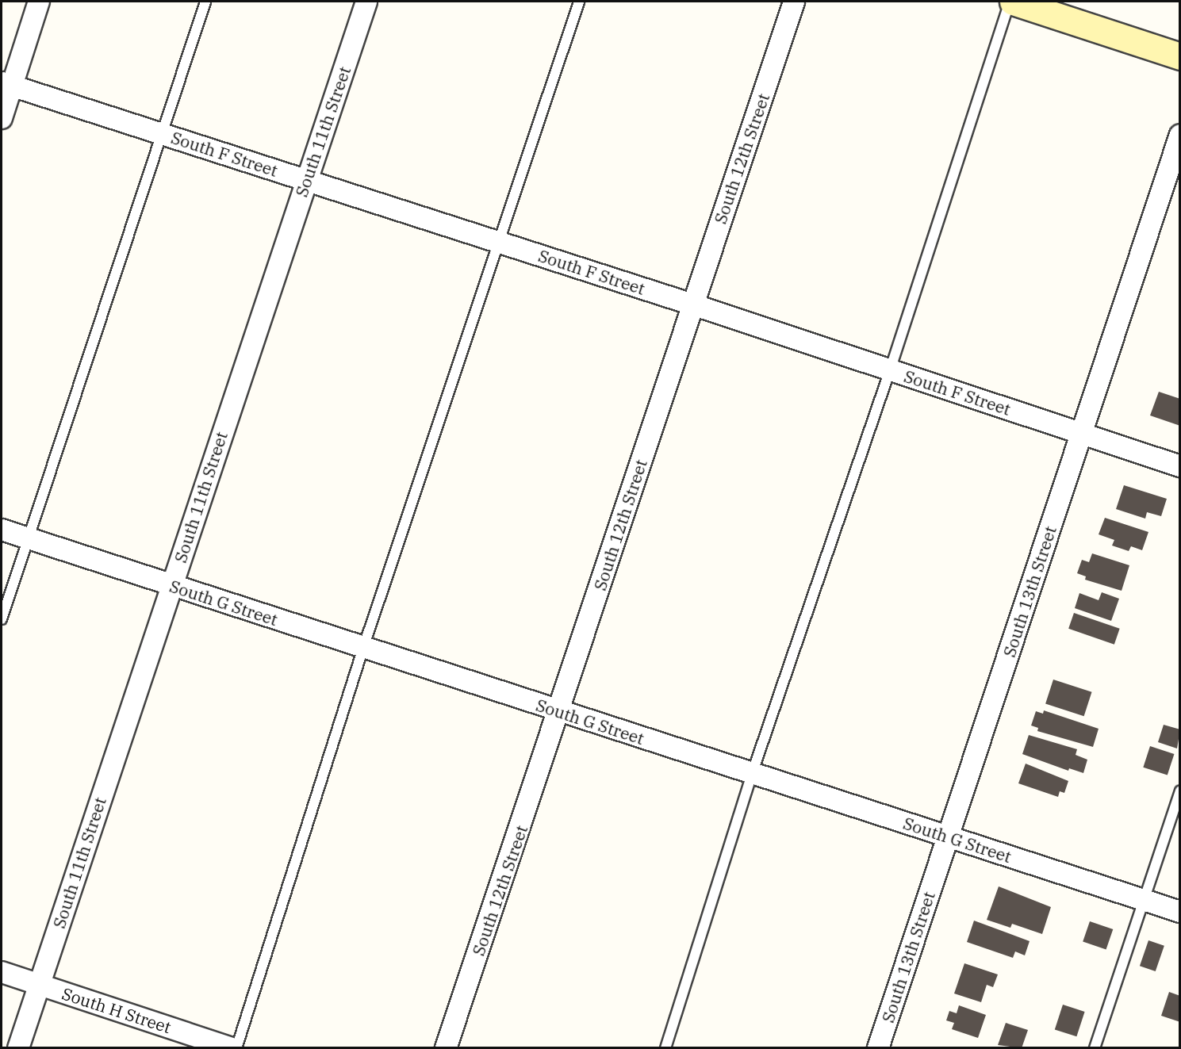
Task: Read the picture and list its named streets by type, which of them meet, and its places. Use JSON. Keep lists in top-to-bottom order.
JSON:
{
  "streets": {
    "street": [
      "South 11th Street",
      "South F Street",
      "South 12th Street",
      "South 13th Street",
      "South G Street",
      "South H Street"
    ]
  },
  "crossings": [
    ["South 11th Street", "South F Street"],
    ["South 11th Street", "South G Street"],
    ["South 11th Street", "South H Street"],
    ["South F Street", "South 12th Street"],
    ["South F Street", "South 13th Street"],
    ["South 12th Street", "South G Street"],
    ["South 13th Street", "South G Street"]
  ]
}
